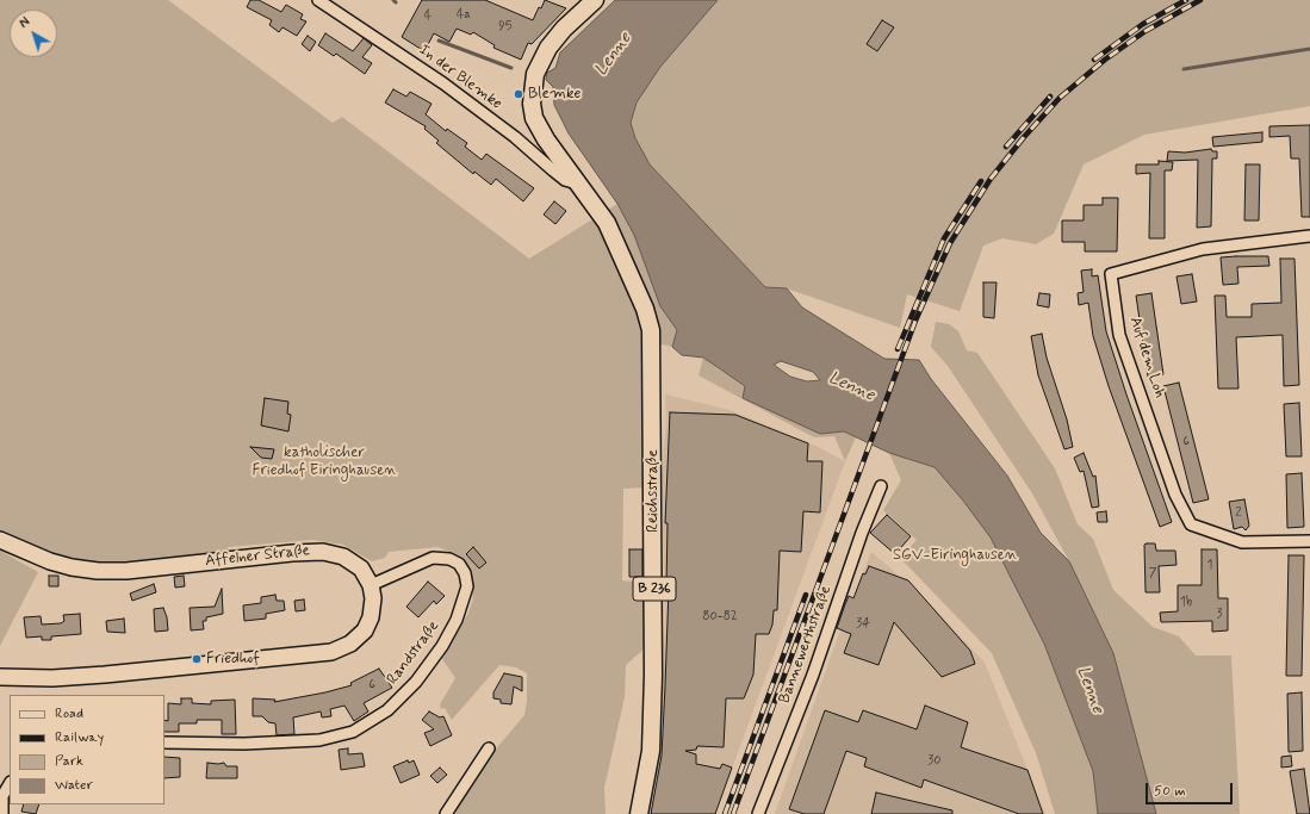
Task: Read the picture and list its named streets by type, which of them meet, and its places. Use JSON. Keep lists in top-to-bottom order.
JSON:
{
  "streets": {
    "main road": ["Reichsstraße", "Affelner Straße", "B 236"],
    "street": [
      "In der Blemke",
      "Auf dem Loh",
      "Bannewerthstraße",
      "Randstraße"
    ]
  },
  "crossings": [
    ["In der Blemke", "Reichsstraße"],
    ["In der Blemke", "B 236"],
    ["Reichsstraße", "B 236"],
    ["Affelner Straße", "Randstraße"]
  ],
  "water": ["Lenne"],
  "parks": ["katholischer Friedhof Eiringhausen", "SGV-Eiringhausen"],
  "places": ["Blemke", "Friedhof"],
  "house_numbers": [
    "4a",
    "4",
    "95",
    "6",
    "2",
    "1",
    "7",
    "1b",
    "3",
    "80-82",
    "34",
    "6",
    "30"
  ],
  "legend": [
    "Road",
    "Railway",
    "Park",
    "Water"
  ],
  "scale_bar": "50 m",
  "north": "top left"
}
